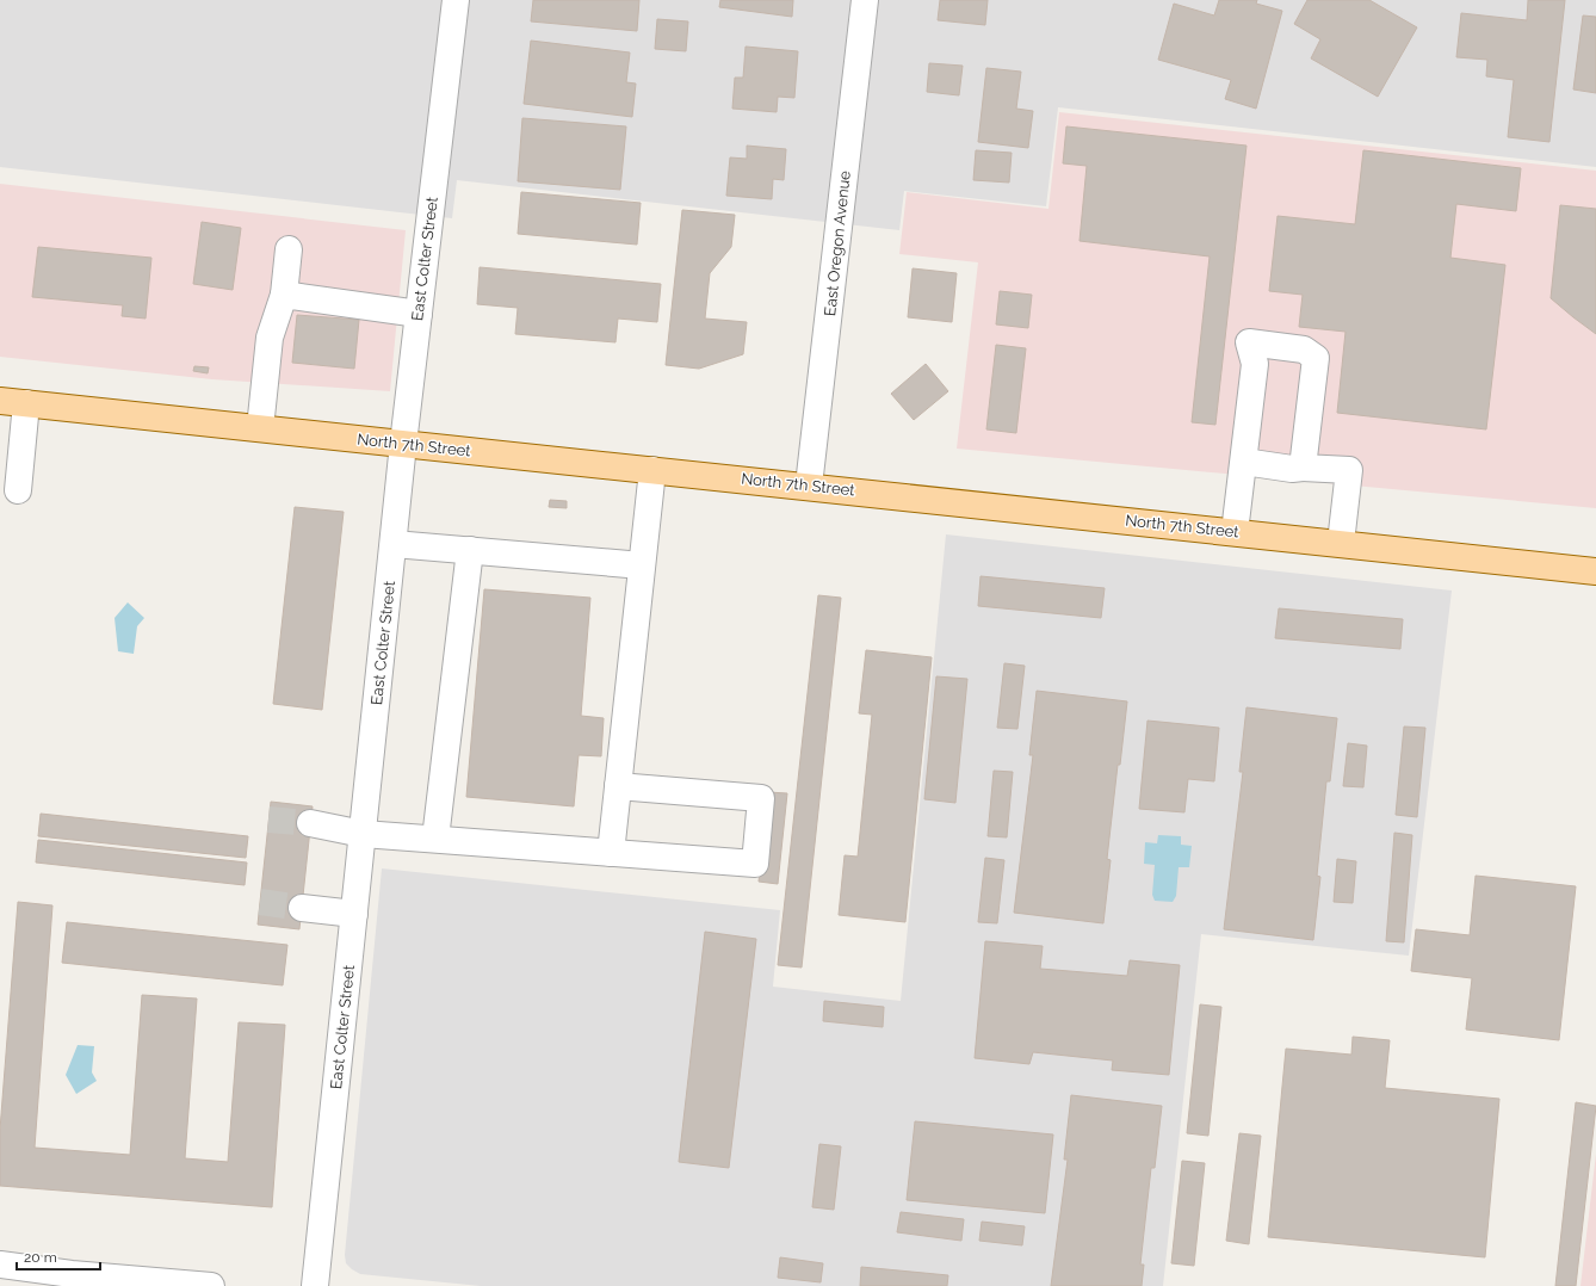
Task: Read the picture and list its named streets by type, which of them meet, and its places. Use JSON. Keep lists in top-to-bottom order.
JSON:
{
  "streets": {
    "main road": ["North 7th Street"],
    "street": ["East Oregon Avenue", "East Colter Street"]
  },
  "crossings": [
    ["East Oregon Avenue", "North 7th Street"],
    ["East Colter Street", "North 7th Street"]
  ],
  "scale_bar": "20 m"
}
